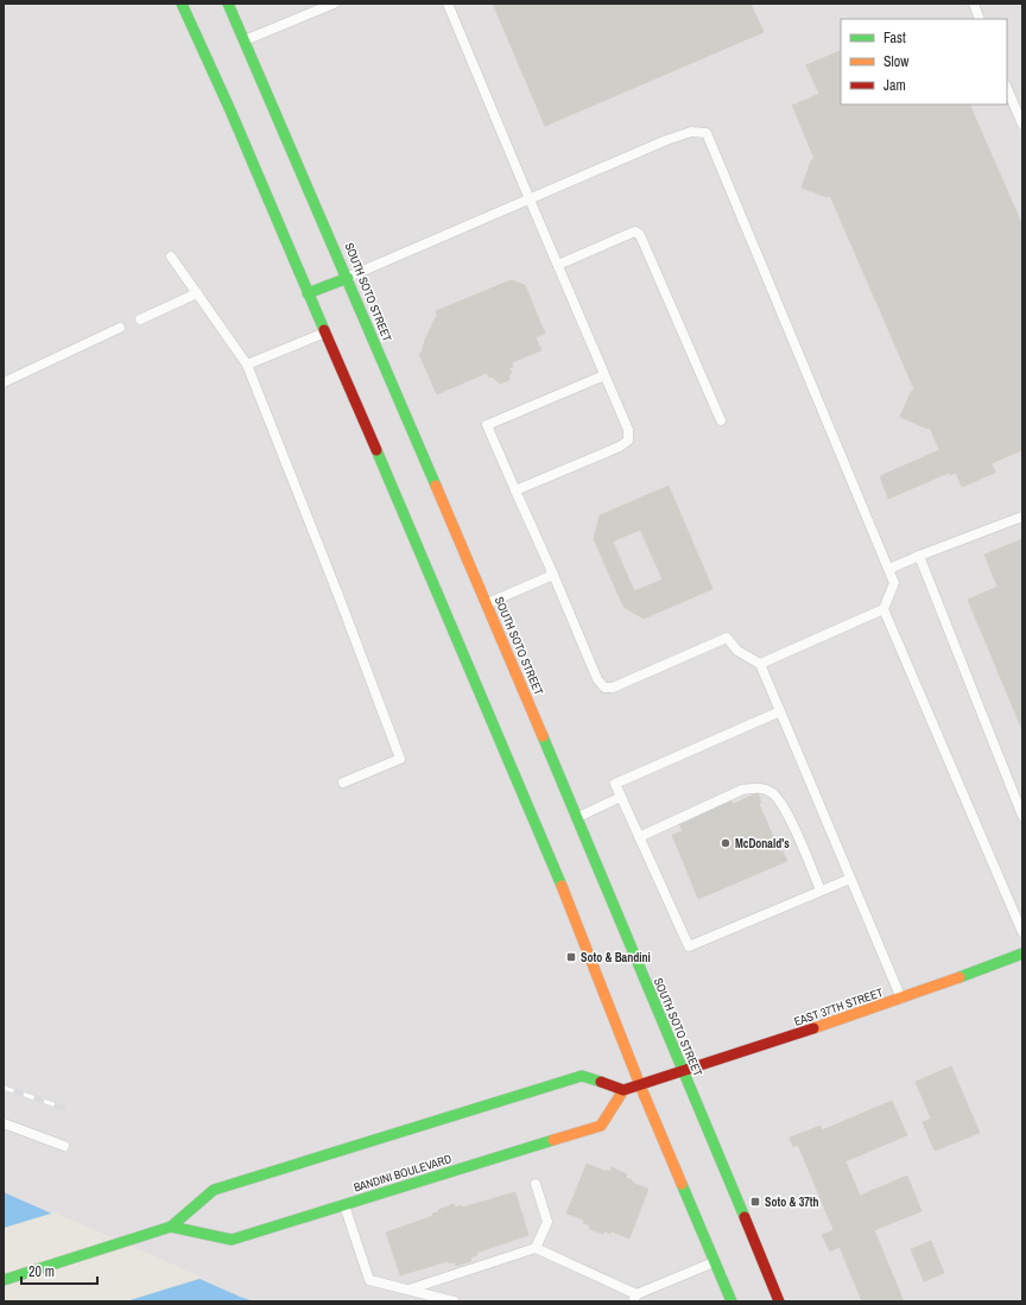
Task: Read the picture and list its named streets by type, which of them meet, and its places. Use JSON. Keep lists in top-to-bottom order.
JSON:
{
  "streets": {
    "main road": ["SOUTH SOTO STREET", "EAST 37TH STREET", "BANDINI BOULEVARD"]
  },
  "crossings": [
    ["SOUTH SOTO STREET", "EAST 37TH STREET"]
  ],
  "places": {
    "other": ["McDonald's"],
    "transit": ["Soto & Bandini", "Soto & 37th"]
  },
  "legend": ["Fast", "Slow", "Jam"],
  "scale_bar": "20 m"
}
